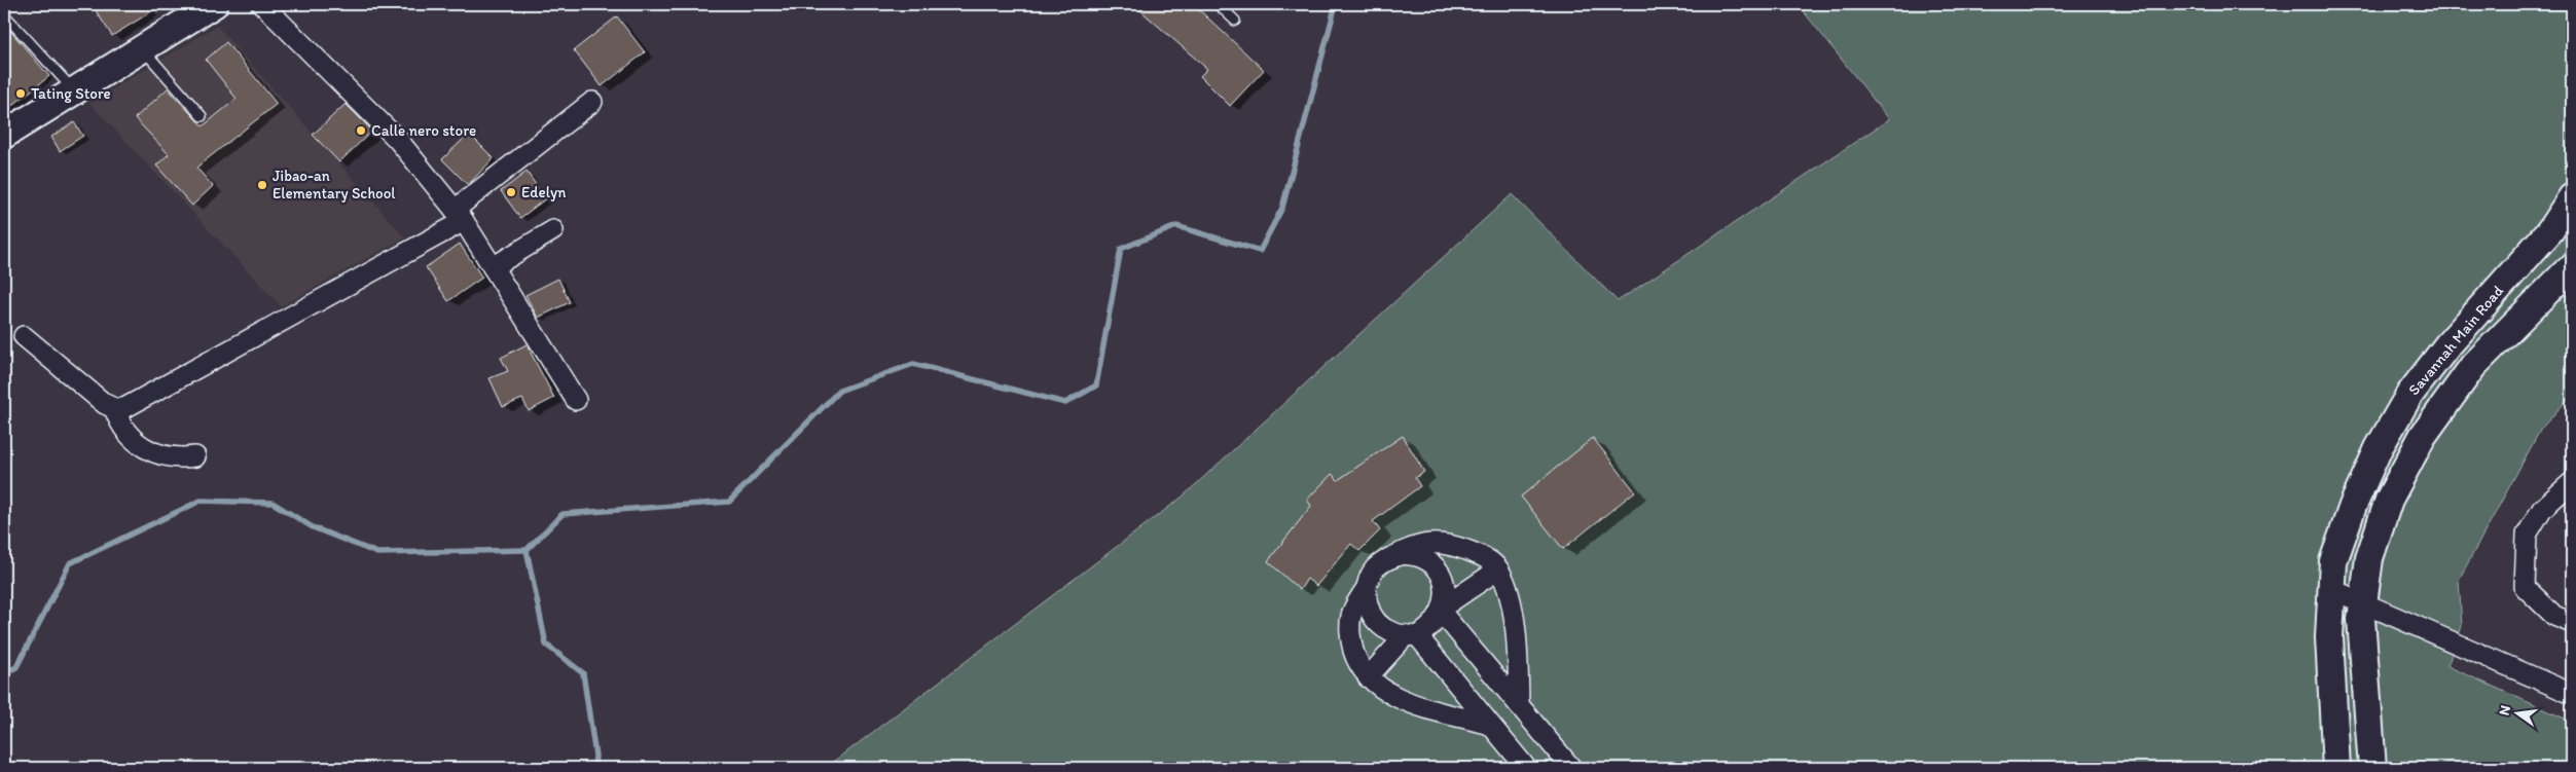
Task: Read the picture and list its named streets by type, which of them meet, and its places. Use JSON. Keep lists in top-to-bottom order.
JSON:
{
  "streets": {
    "street": ["Savannah Main Road"]
  },
  "places": [
    "Tating Store",
    "Calle nero store",
    "Jibao-an Elementary School",
    "Edelyn"
  ],
  "north": "left"
}
